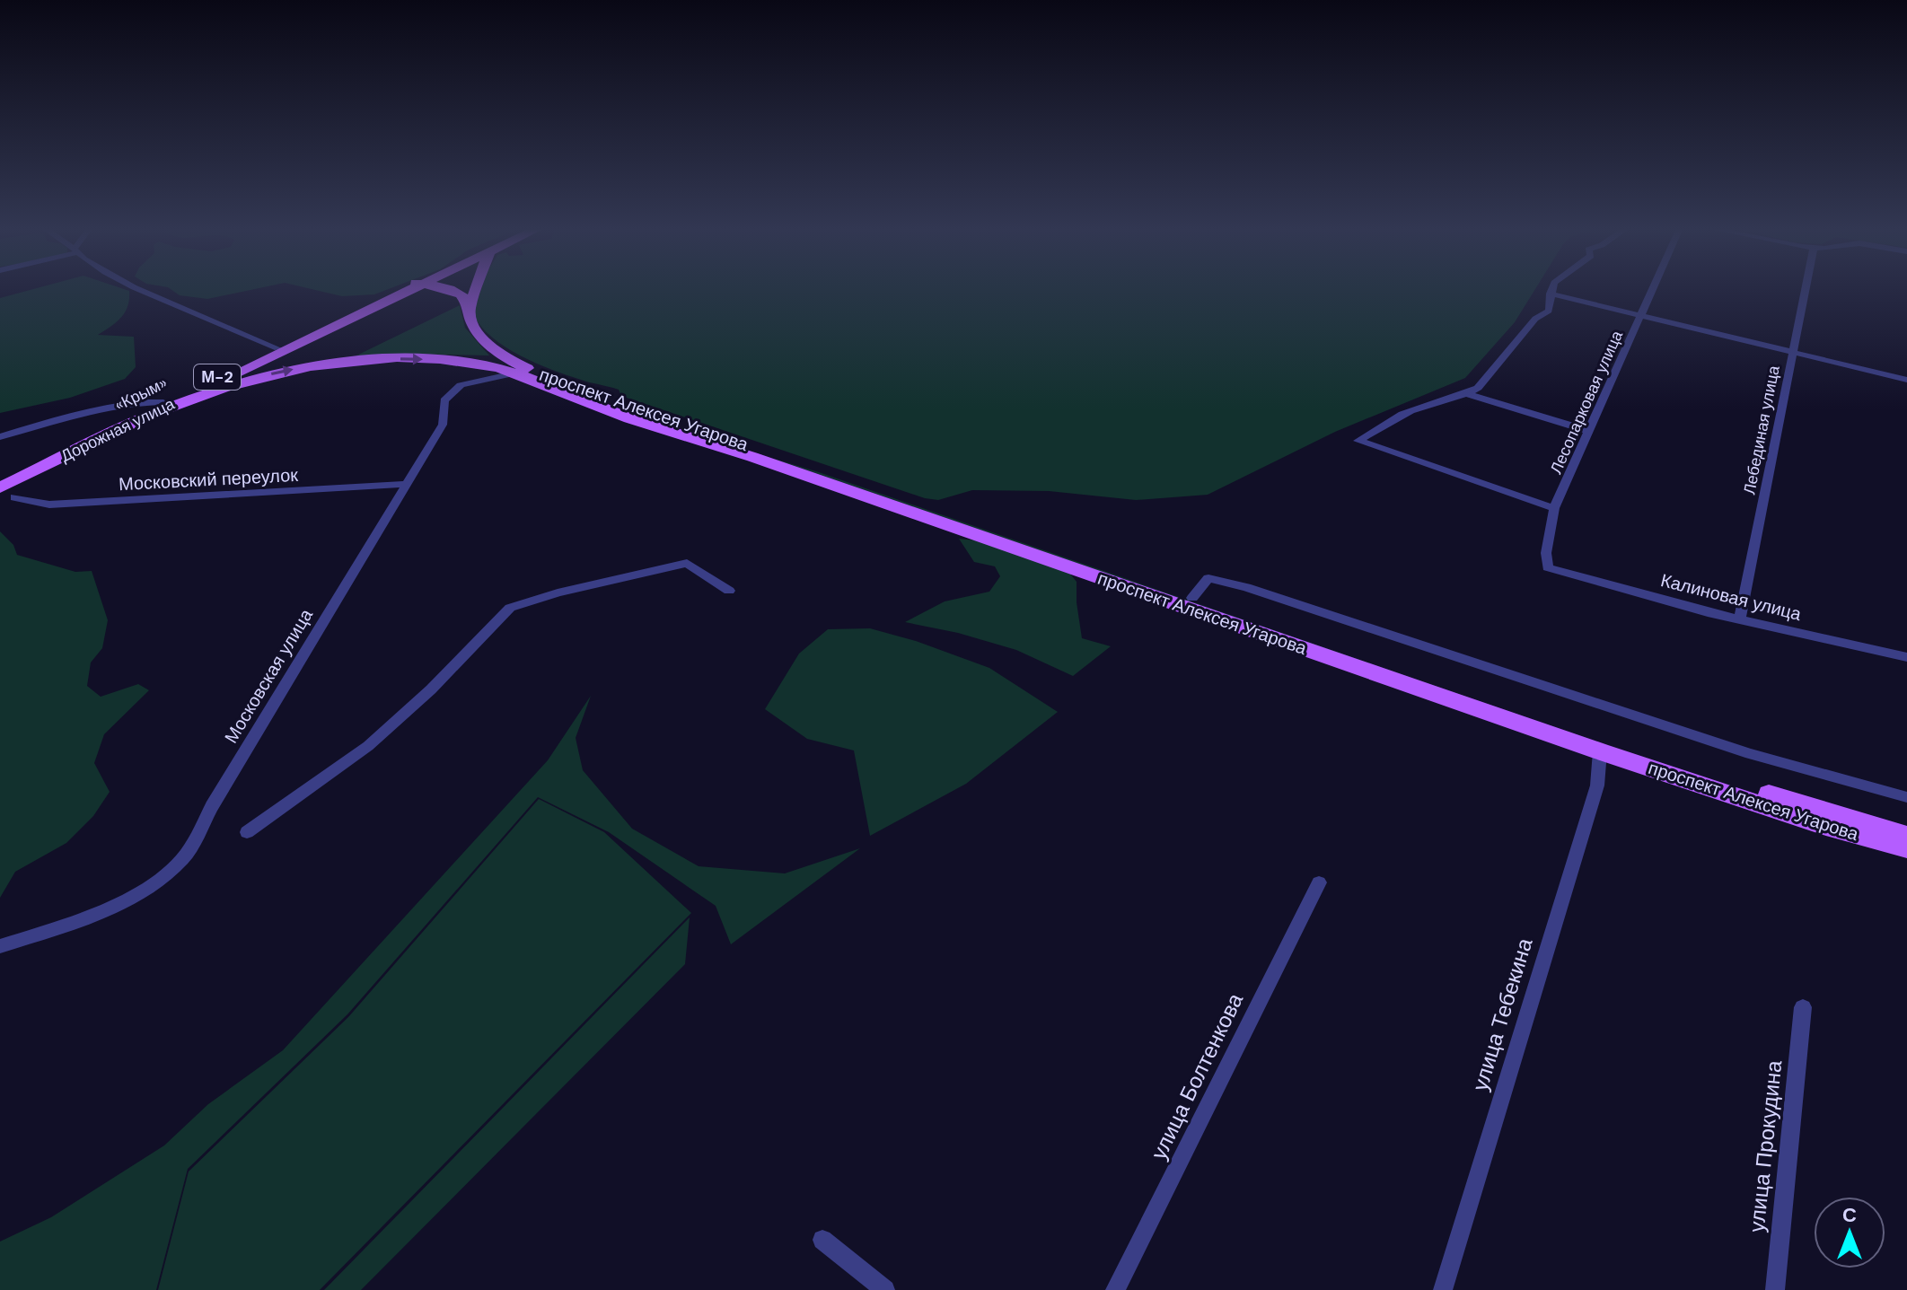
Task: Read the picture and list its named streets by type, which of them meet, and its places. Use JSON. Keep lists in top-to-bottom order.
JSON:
{
  "streets": {
    "main road": [
      "М-2",
      "«Крым»",
      "проспект Алексея Угарова",
      "Дорожная улица"
    ],
    "street": [
      "Лесопарковая улица",
      "Лебединая улица",
      "Московский переулок",
      "Калиновая улица",
      "Московская улица",
      "улица Тебекина",
      "улица Болтенкова",
      "улица Прокудина"
    ]
  },
  "crossings": [
    ["«Крым»", "Дорожная улица"],
    ["Лесопарковая улица", "Калиновая улица"],
    ["проспект Алексея Угарова", "Московская улица"],
    ["проспект Алексея Угарова", "улица Тебекина"],
    ["Лебединая улица", "Калиновая улица"],
    ["Московский переулок", "Московская улица"]
  ],
  "north": "top"
}
